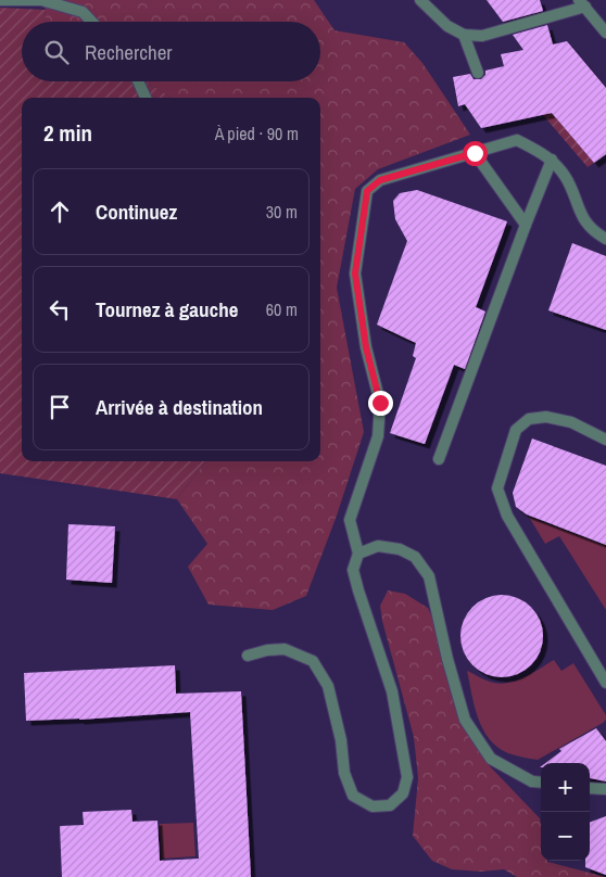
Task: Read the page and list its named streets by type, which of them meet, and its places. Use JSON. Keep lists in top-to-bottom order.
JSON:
{
  "page": {
    "search": "Rechercher",
    "heading": ["2 min", "À pied · 90 m"],
    "list": [
      ["Continuez", "30 m"],
      ["Tournez à gauche", "60 m"],
      "Arrivée à destination"
    ],
    "map_buttons": ["+", "−"]
  }
}
